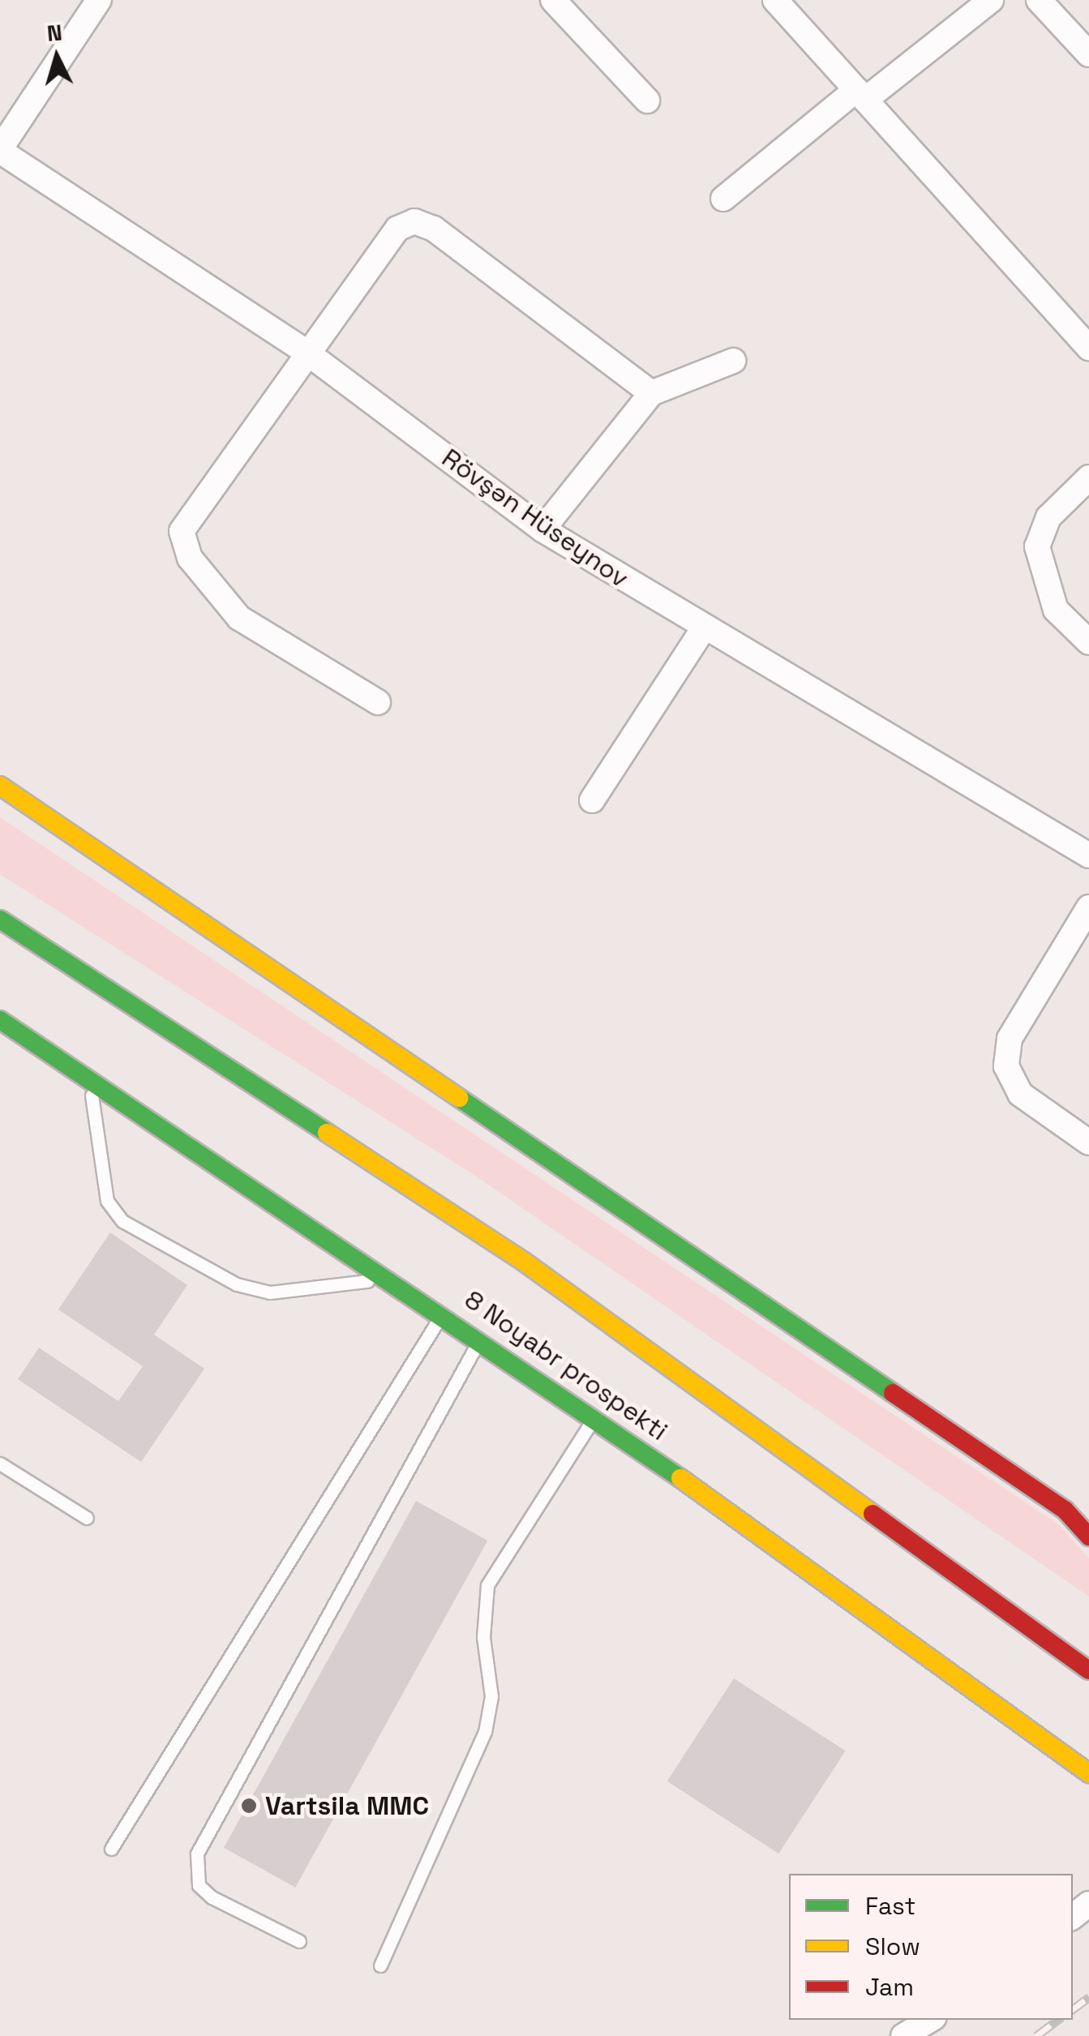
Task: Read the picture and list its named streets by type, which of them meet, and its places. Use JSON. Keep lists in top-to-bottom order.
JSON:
{
  "streets": {
    "main road": ["8 Noyabr prospekti"],
    "street": ["Rövşən Hüseynov"]
  },
  "places": ["Vartsila MMC"],
  "legend": ["Fast", "Slow", "Jam"],
  "north": "top"
}
